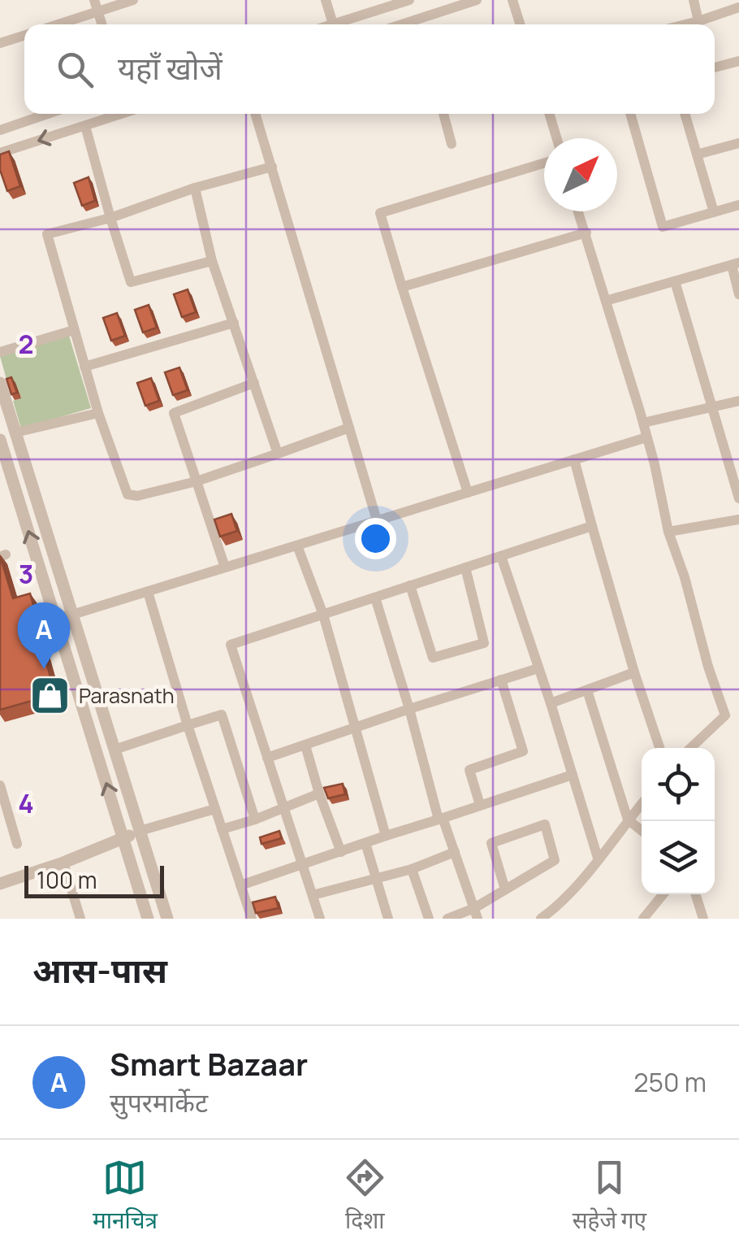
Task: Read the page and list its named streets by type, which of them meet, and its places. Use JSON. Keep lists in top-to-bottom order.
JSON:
{
  "places": {
    "shop": ["Parasnath"]
  },
  "scale_bar": "100 m",
  "north": "top right",
  "page": {
    "search": "यहाँ खोजें",
    "pins": "A",
    "scale": "100 m",
    "heading": "आस-पास",
    "list": [
      {
        "mark": "A",
        "name": "Smart Bazaar",
        "note": "सुपरमार्केट",
        "value": "250 m"
      }
    ],
    "nav": ["मानचित्र", "दिशा", "सहेजे गए"]
  },
  "grid": {
    "rows": ["2", "3", "4"]
  }
}
